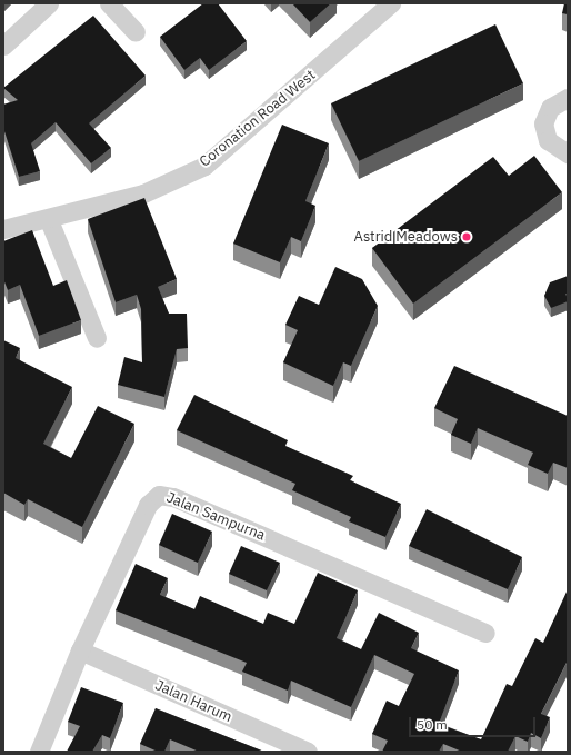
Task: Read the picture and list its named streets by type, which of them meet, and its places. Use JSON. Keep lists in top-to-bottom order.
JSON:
{
  "streets": {
    "street": ["Coronation Road West", "Jalan Sampurna", "Jalan Harum"]
  },
  "crossings": [
    ["Jalan Sampurna", "Jalan Harum"]
  ],
  "places": ["Astrid Meadows"],
  "scale_bar": "50 m"
}
